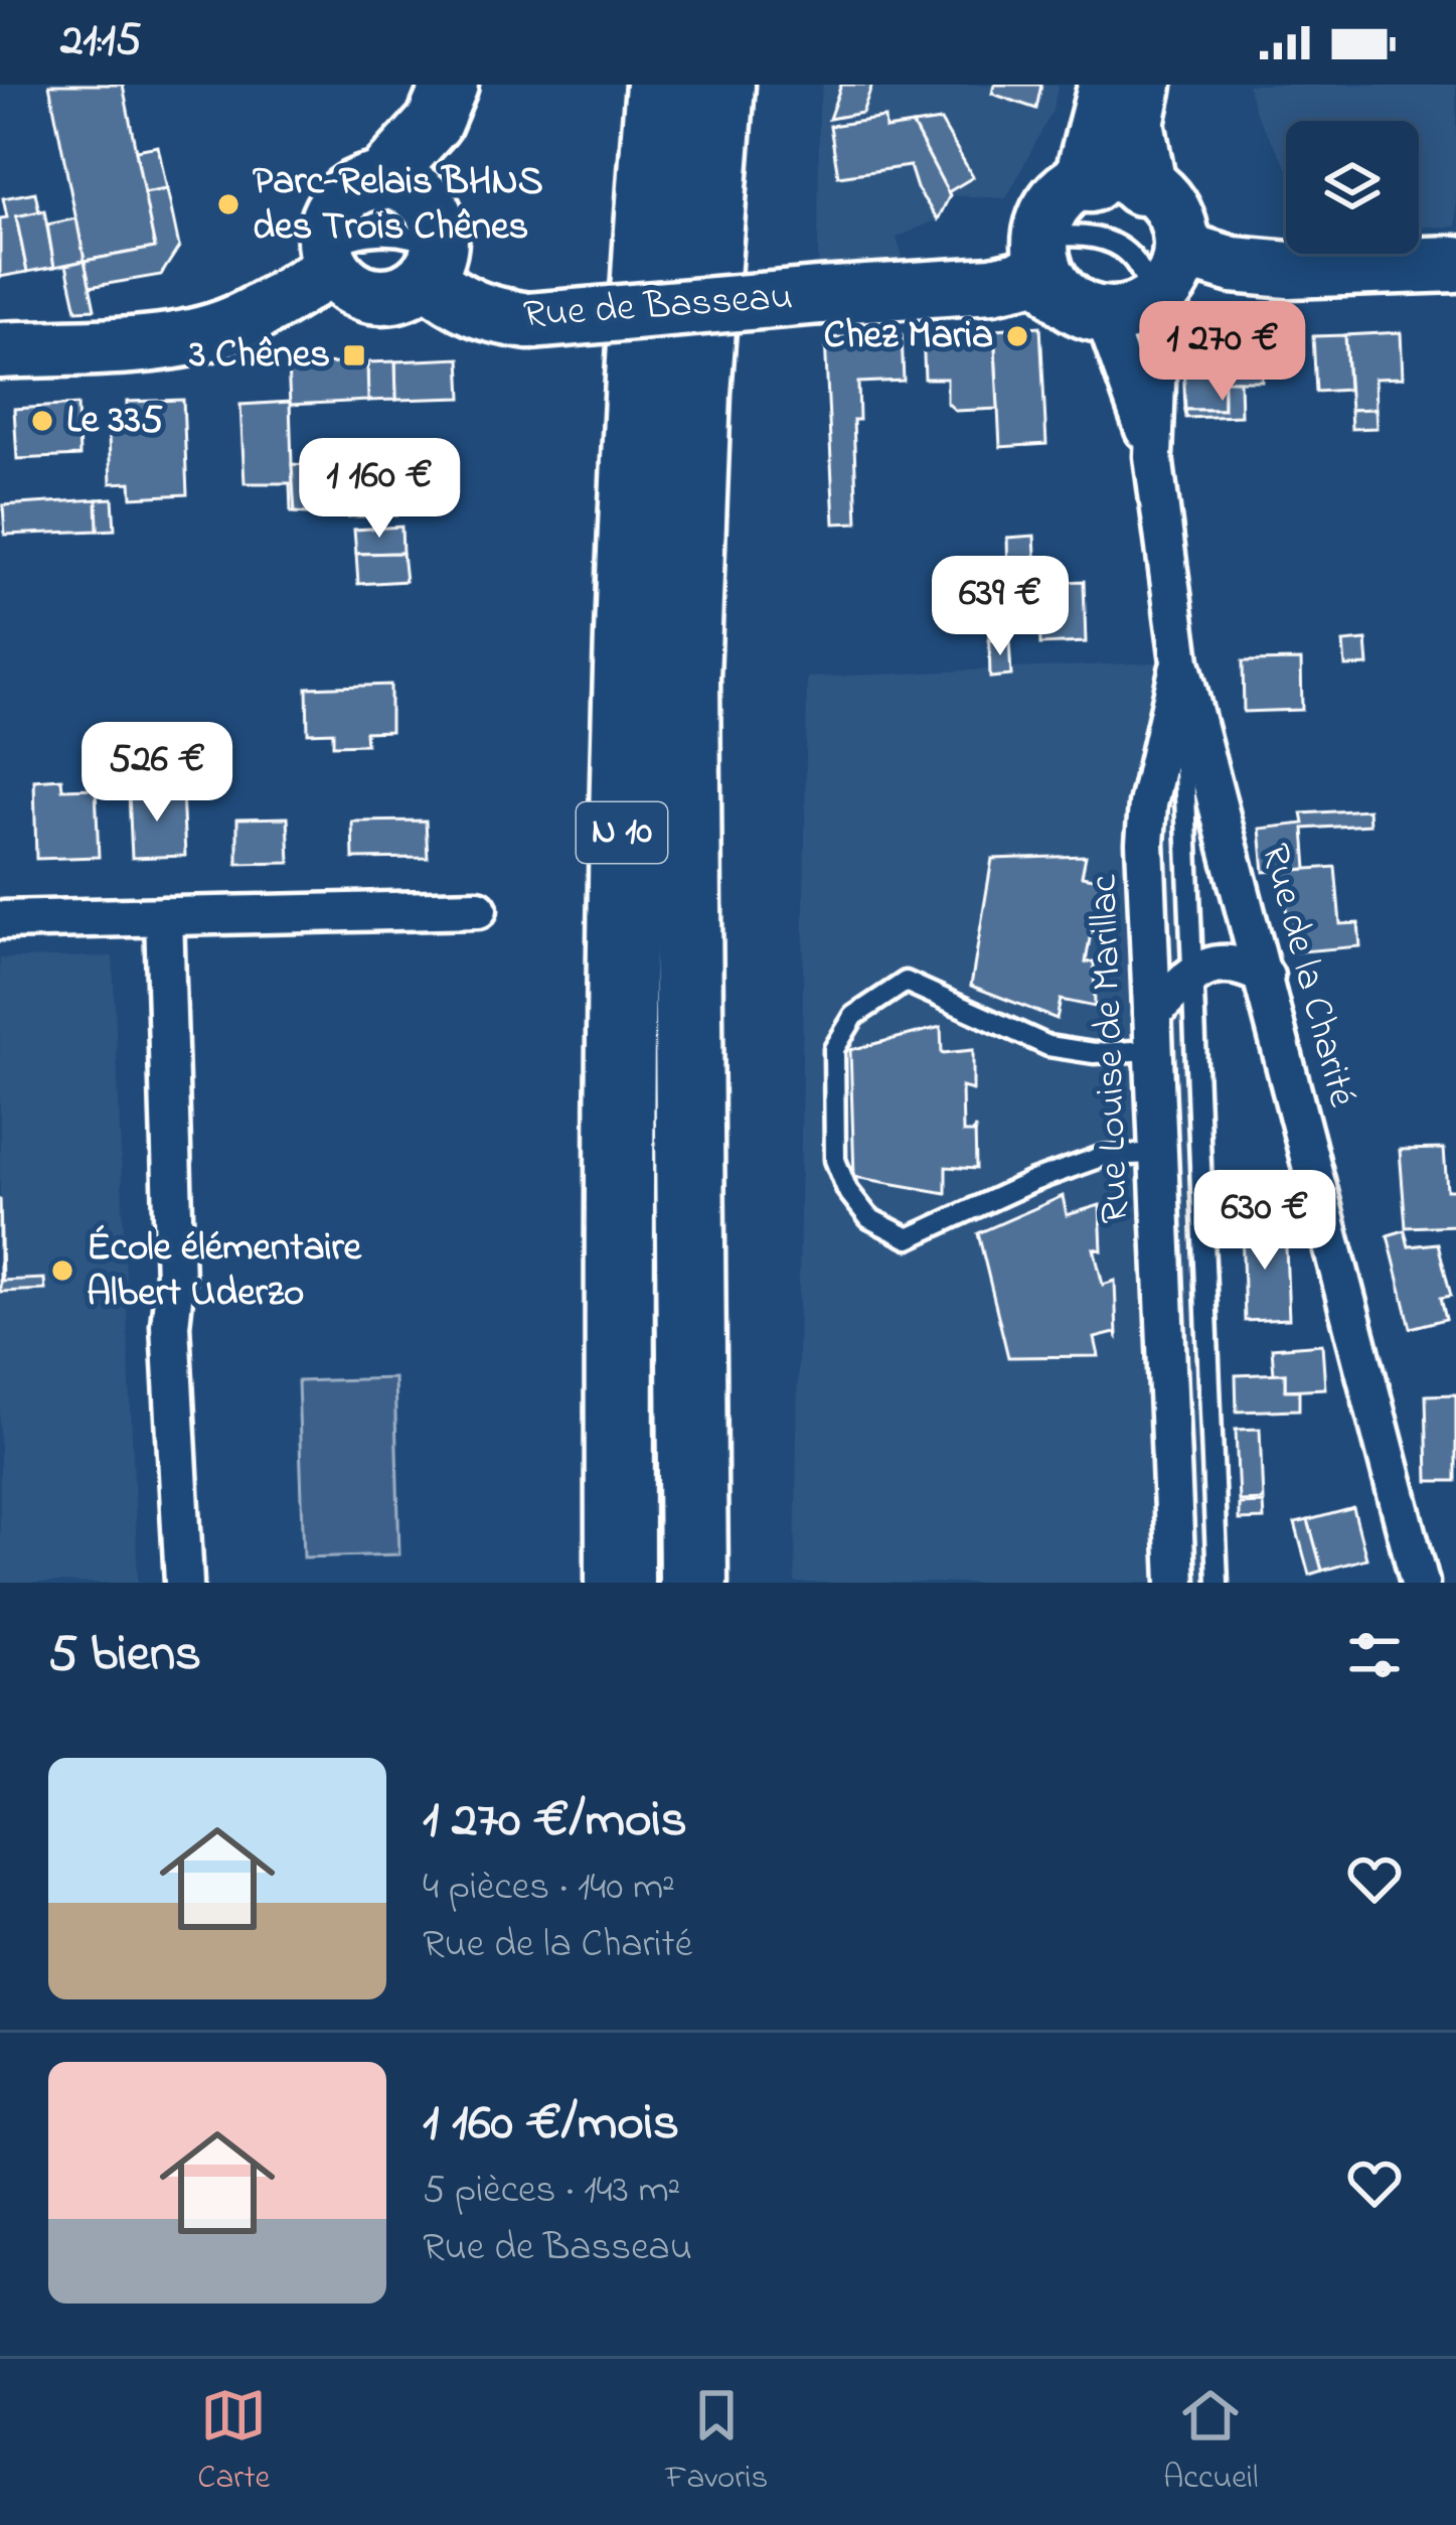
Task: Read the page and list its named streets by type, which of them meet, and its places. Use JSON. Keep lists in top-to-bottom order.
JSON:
{
  "streets": {
    "highway": ["N 10"],
    "street": ["Rue de Basseau", "Rue de la Charité", "Rue Louise de Marillac"]
  },
  "crossings": [
    ["Rue de Basseau", "Rue de la Charité"],
    ["Rue de la Charité", "Rue Louise de Marillac"]
  ],
  "places": {
    "other": [
      "Parc-Relais BHNS des Trois Chênes",
      "Chez Maria",
      "Le 335",
      "École élémentaire Albert Uderzo"
    ],
    "transit": ["3 Chênes"]
  },
  "page": {
    "status": "21:15",
    "price": [
      "1 270 €",
      "1 160 €",
      "639 €",
      "526 €",
      "630 €"
    ],
    "heading": "5 biens",
    "list": [
      {
        "name": "1 270 €/mois",
        "note": "4 pièces · 140 m² · Rue de la Charité"
      },
      {
        "name": "1 160 €/mois",
        "note": "5 pièces · 143 m² · Rue de Basseau"
      }
    ],
    "tabs": ["Carte", "Favoris", "Accueil"]
  }
}
